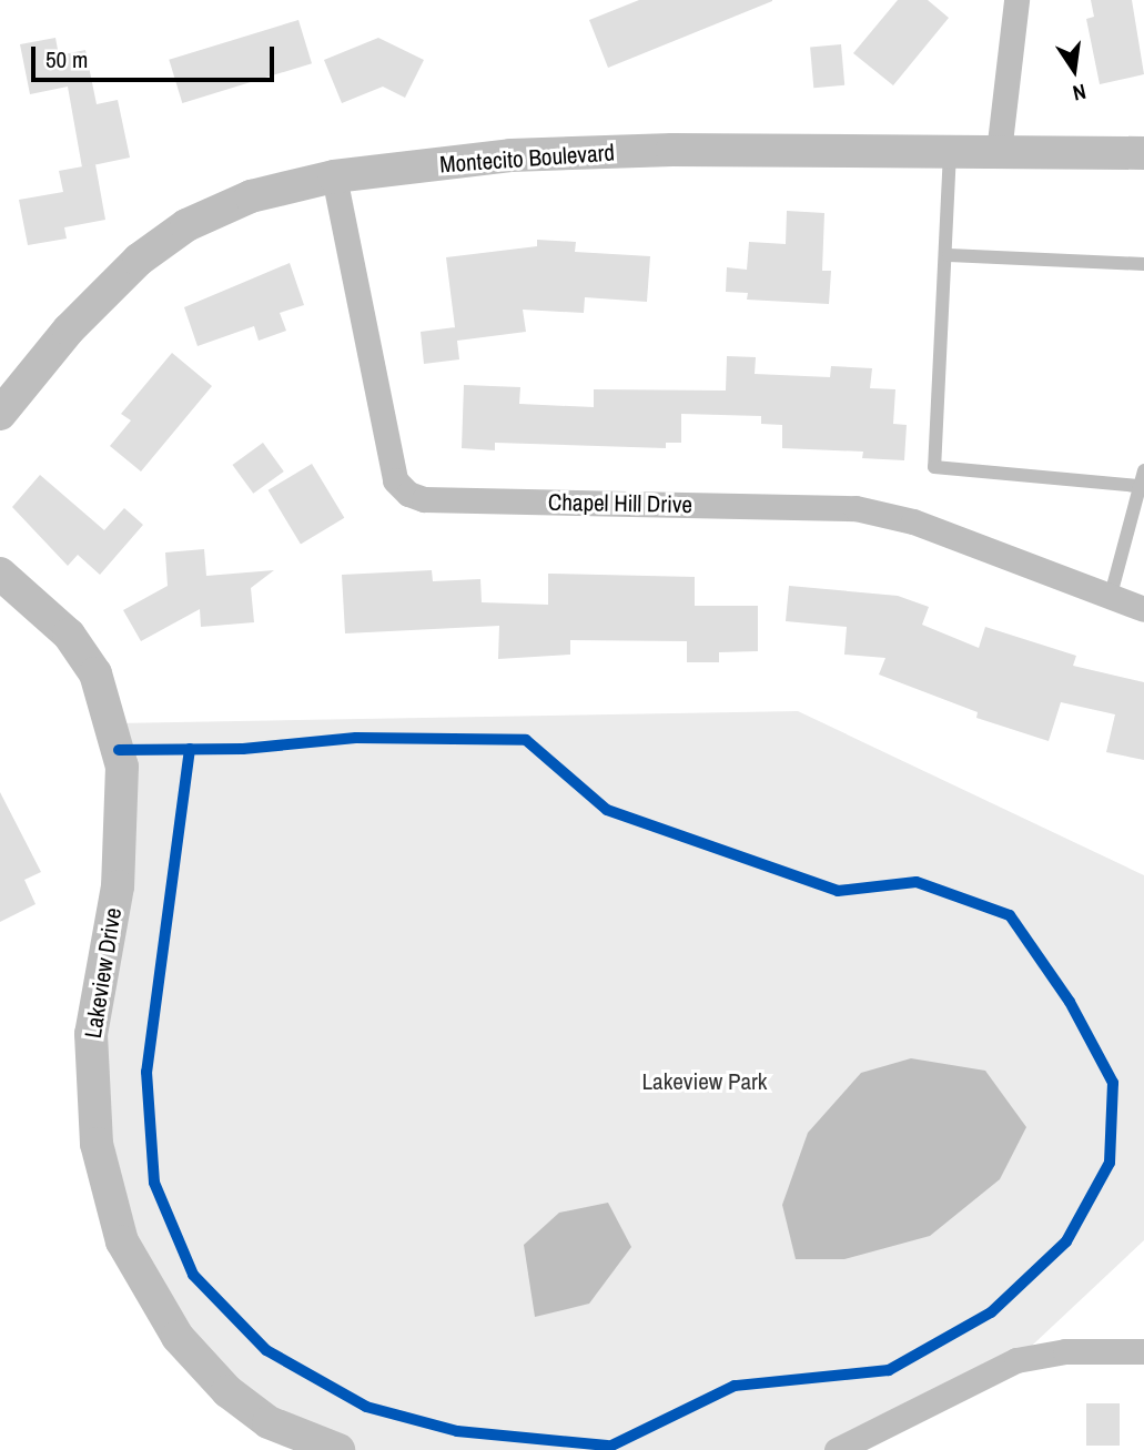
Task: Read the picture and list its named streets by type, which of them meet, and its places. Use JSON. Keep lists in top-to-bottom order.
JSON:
{
  "streets": {
    "street": ["Montecito Boulevard", "Chapel Hill Drive", "Lakeview Drive"]
  },
  "crossings": [
    ["Montecito Boulevard", "Chapel Hill Drive"]
  ],
  "parks": ["Lakeview Park"],
  "scale_bar": "50 m",
  "north": "bottom"
}
